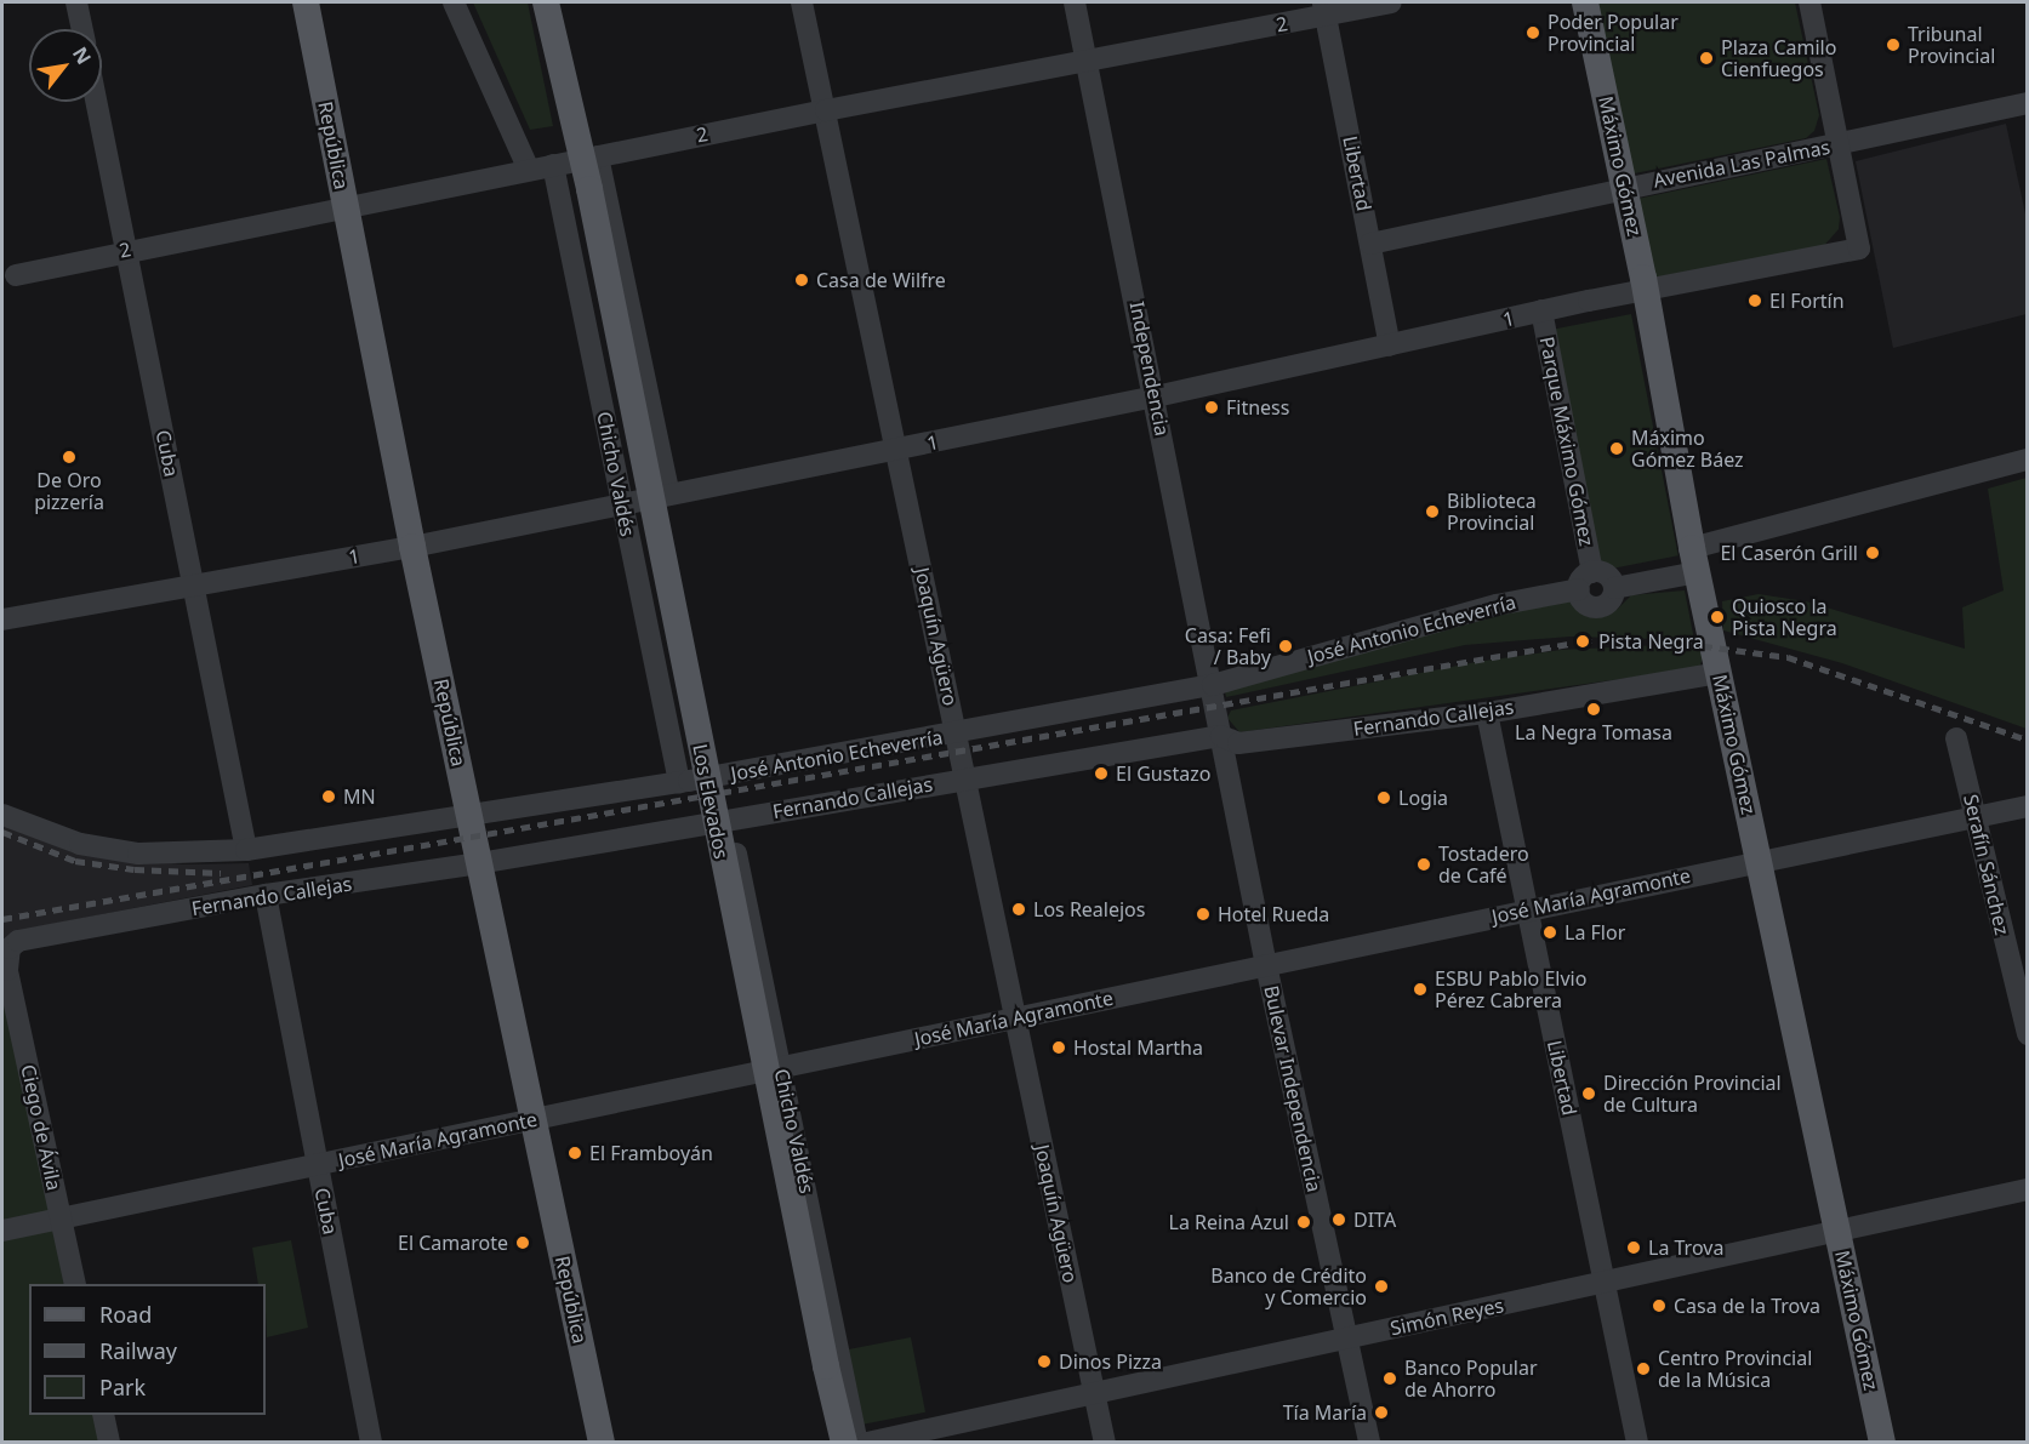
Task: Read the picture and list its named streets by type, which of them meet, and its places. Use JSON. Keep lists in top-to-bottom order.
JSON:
{
  "streets": {
    "main road": ["República", "Máximo Gómez", "Los Elevados"],
    "street": [
      "2",
      "Avenida Las Palmas",
      "Libertad",
      "1",
      "Independencia",
      "Parque Máximo Gómez",
      "Cuba",
      "Chicho Valdés",
      "José Antonio Echeverría",
      "Joaquín Agüero",
      "Fernando Callejas",
      "Serafín Sánchez",
      "José María Agramonte",
      "Bulevar Independencia",
      "Ciego de Ávila",
      "Simón Reyes"
    ]
  },
  "crossings": [
    ["2", "República"],
    ["2", "Libertad"],
    ["2", "Independencia"],
    ["2", "Cuba"],
    ["2", "Chicho Valdés"],
    ["2", "Joaquín Agüero"],
    ["2", "Los Elevados"],
    ["República", "1"],
    ["República", "José Antonio Echeverría"],
    ["República", "Fernando Callejas"],
    ["República", "José María Agramonte"],
    ["Avenida Las Palmas", "Máximo Gómez"],
    ["Avenida Las Palmas", "Libertad"],
    ["Avenida Las Palmas", "1"],
    ["Máximo Gómez", "1"],
    ["Máximo Gómez", "Fernando Callejas"],
    ["Máximo Gómez", "José María Agramonte"],
    ["Máximo Gómez", "Simón Reyes"],
    ["Libertad", "1"],
    ["Libertad", "Fernando Callejas"],
    ["Libertad", "José María Agramonte"],
    ["Libertad", "Simón Reyes"],
    ["1", "Independencia"],
    ["1", "Parque Máximo Gómez"],
    ["1", "Cuba"],
    ["1", "Chicho Valdés"],
    ["1", "Joaquín Agüero"],
    ["Independencia", "José Antonio Echeverría"],
    ["Independencia", "Fernando Callejas"],
    ["Independencia", "Bulevar Independencia"],
    ["Parque Máximo Gómez", "José Antonio Echeverría"],
    ["Cuba", "José Antonio Echeverría"],
    ["Cuba", "Fernando Callejas"],
    ["Cuba", "José María Agramonte"],
    ["Chicho Valdés", "José Antonio Echeverría"],
    ["Chicho Valdés", "Fernando Callejas"],
    ["Chicho Valdés", "José María Agramonte"],
    ["José Antonio Echeverría", "Joaquín Agüero"],
    ["Joaquín Agüero", "Fernando Callejas"],
    ["Joaquín Agüero", "José María Agramonte"],
    ["Joaquín Agüero", "Simón Reyes"],
    ["Fernando Callejas", "Bulevar Independencia"],
    ["Fernando Callejas", "Ciego de Ávila"],
    ["Serafín Sánchez", "José María Agramonte"],
    ["José María Agramonte", "Bulevar Independencia"],
    ["José María Agramonte", "Ciego de Ávila"],
    ["Bulevar Independencia", "Simón Reyes"]
  ],
  "places": [
    "Poder Popular Provincial",
    "Tribunal Provincial",
    "Plaza Camilo Cienfuegos",
    "Casa de Wilfre",
    "El Fortín",
    "Fitness",
    "Máximo Gómez Báez",
    "De Oro pizzería",
    "Biblioteca Provincial",
    "El Caserón Grill",
    "Quiosco la Pista Negra",
    "Pista Negra",
    "Casa: Fefi / Baby",
    "La Negra Tomasa",
    "El Gustazo",
    "MN",
    "Logia",
    "Tostadero de Café",
    "Los Realejos",
    "Hotel Rueda",
    "La Flor",
    "ESBU Pablo Elvio Pérez Cabrera",
    "Hostal Martha",
    "Dirección Provincial de Cultura",
    "El Framboyán",
    "DITA",
    "La Reina Azul",
    "El Camarote",
    "La Trova",
    "Banco de Crédito y Comercio",
    "Casa de la Trova",
    "Dinos Pizza",
    "Centro Provincial de la Música",
    "Banco Popular de Ahorro",
    "Tía María"
  ],
  "legend": ["Road", "Railway", "Park"],
  "north": "top right"
}
